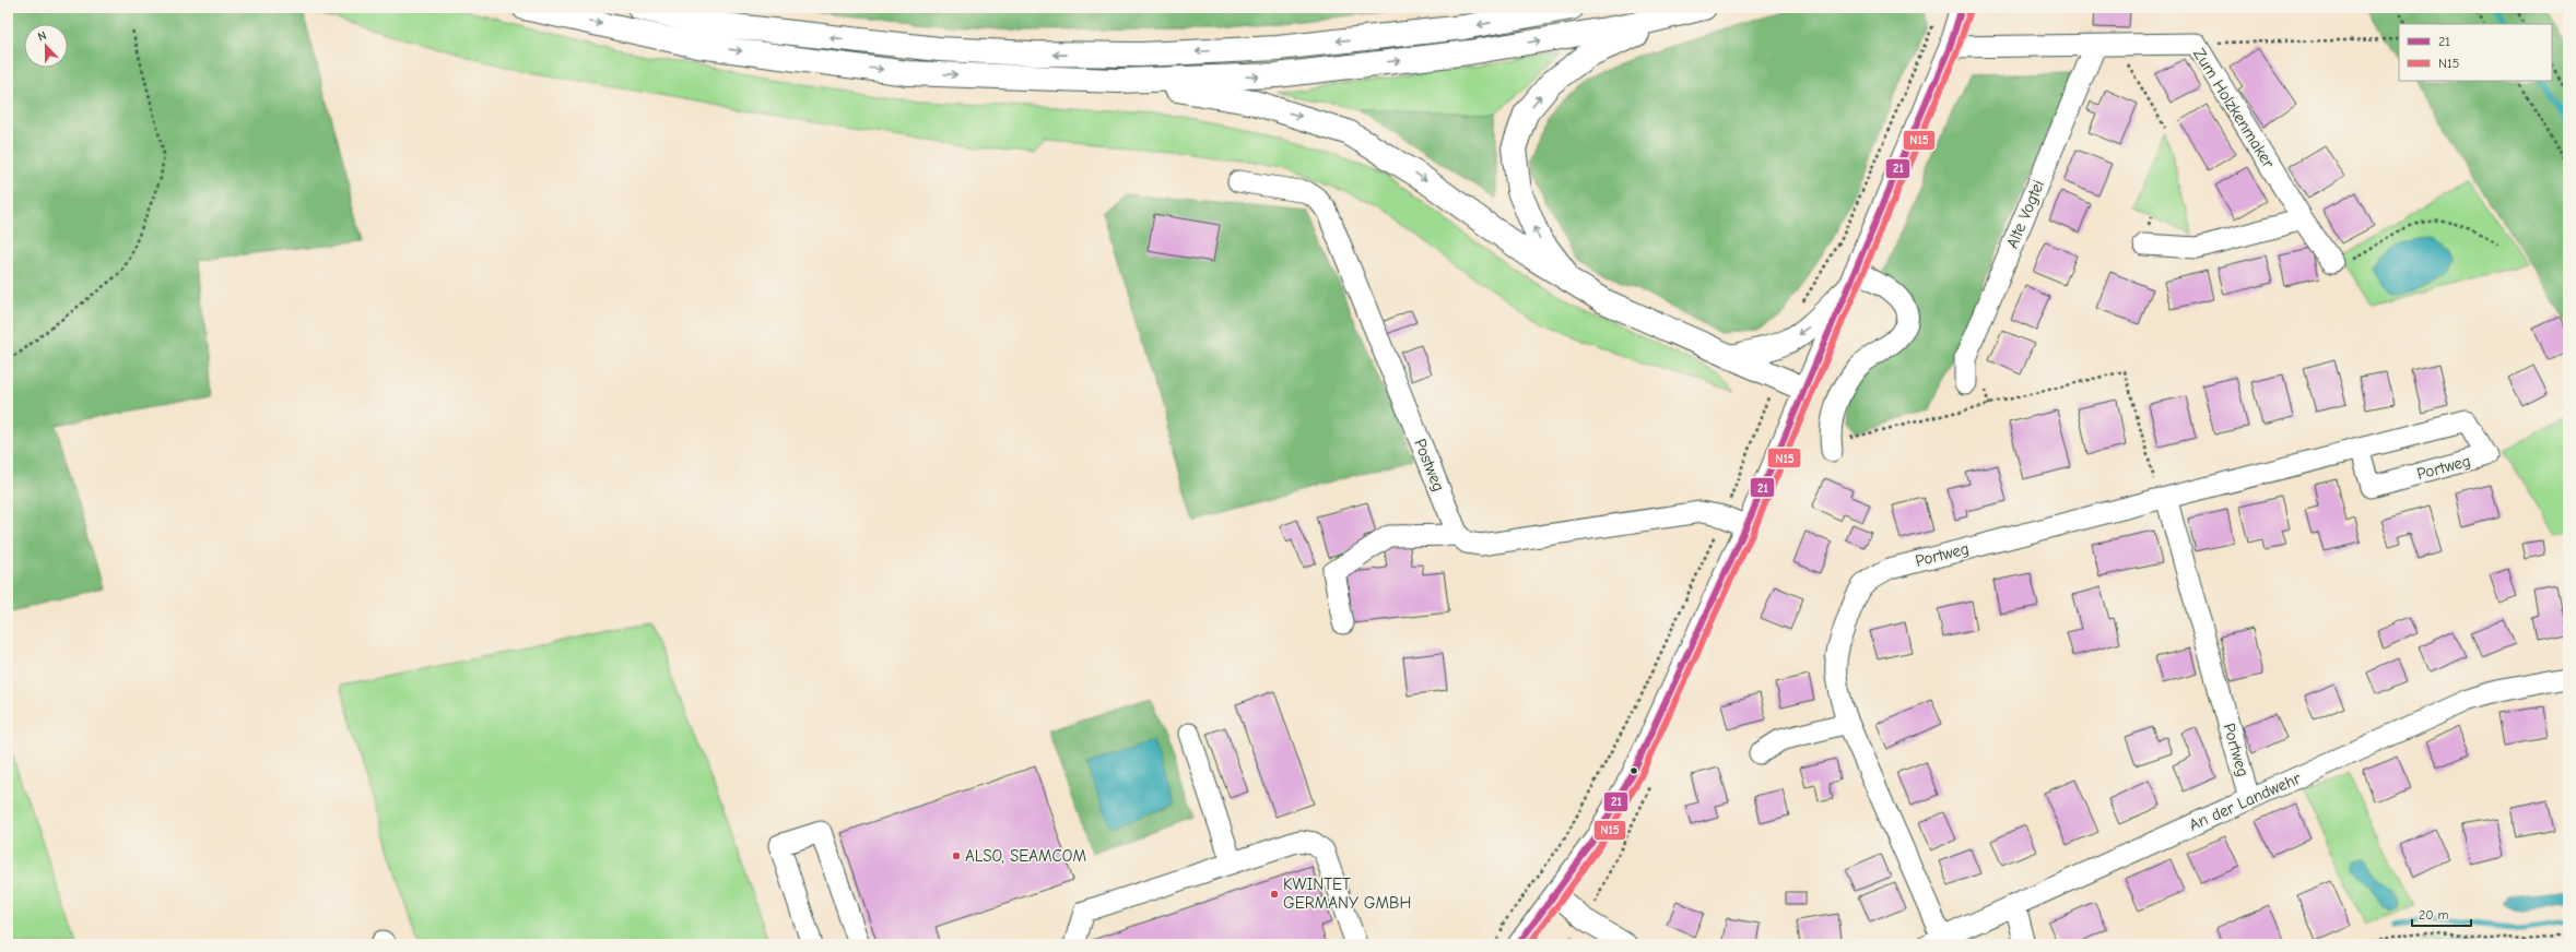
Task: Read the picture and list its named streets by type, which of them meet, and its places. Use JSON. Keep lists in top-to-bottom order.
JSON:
{
  "streets": {
    "street": [
      "Zum Holzkenmaker",
      "Alte Vogtei",
      "Postweg",
      "Portweg",
      "An der Landwehr"
    ]
  },
  "crossings": [
    ["Zum Holzkenmaker", "Alte Vogtei"],
    ["Portweg", "An der Landwehr"]
  ],
  "places": ["ALSO, SEAMCOM", "KWINTET GERMANY GMBH"],
  "lines": ["transit line 21", "transit line N15"],
  "legend": ["21", "N15"],
  "scale_bar": "20 m",
  "north": "top"
}
